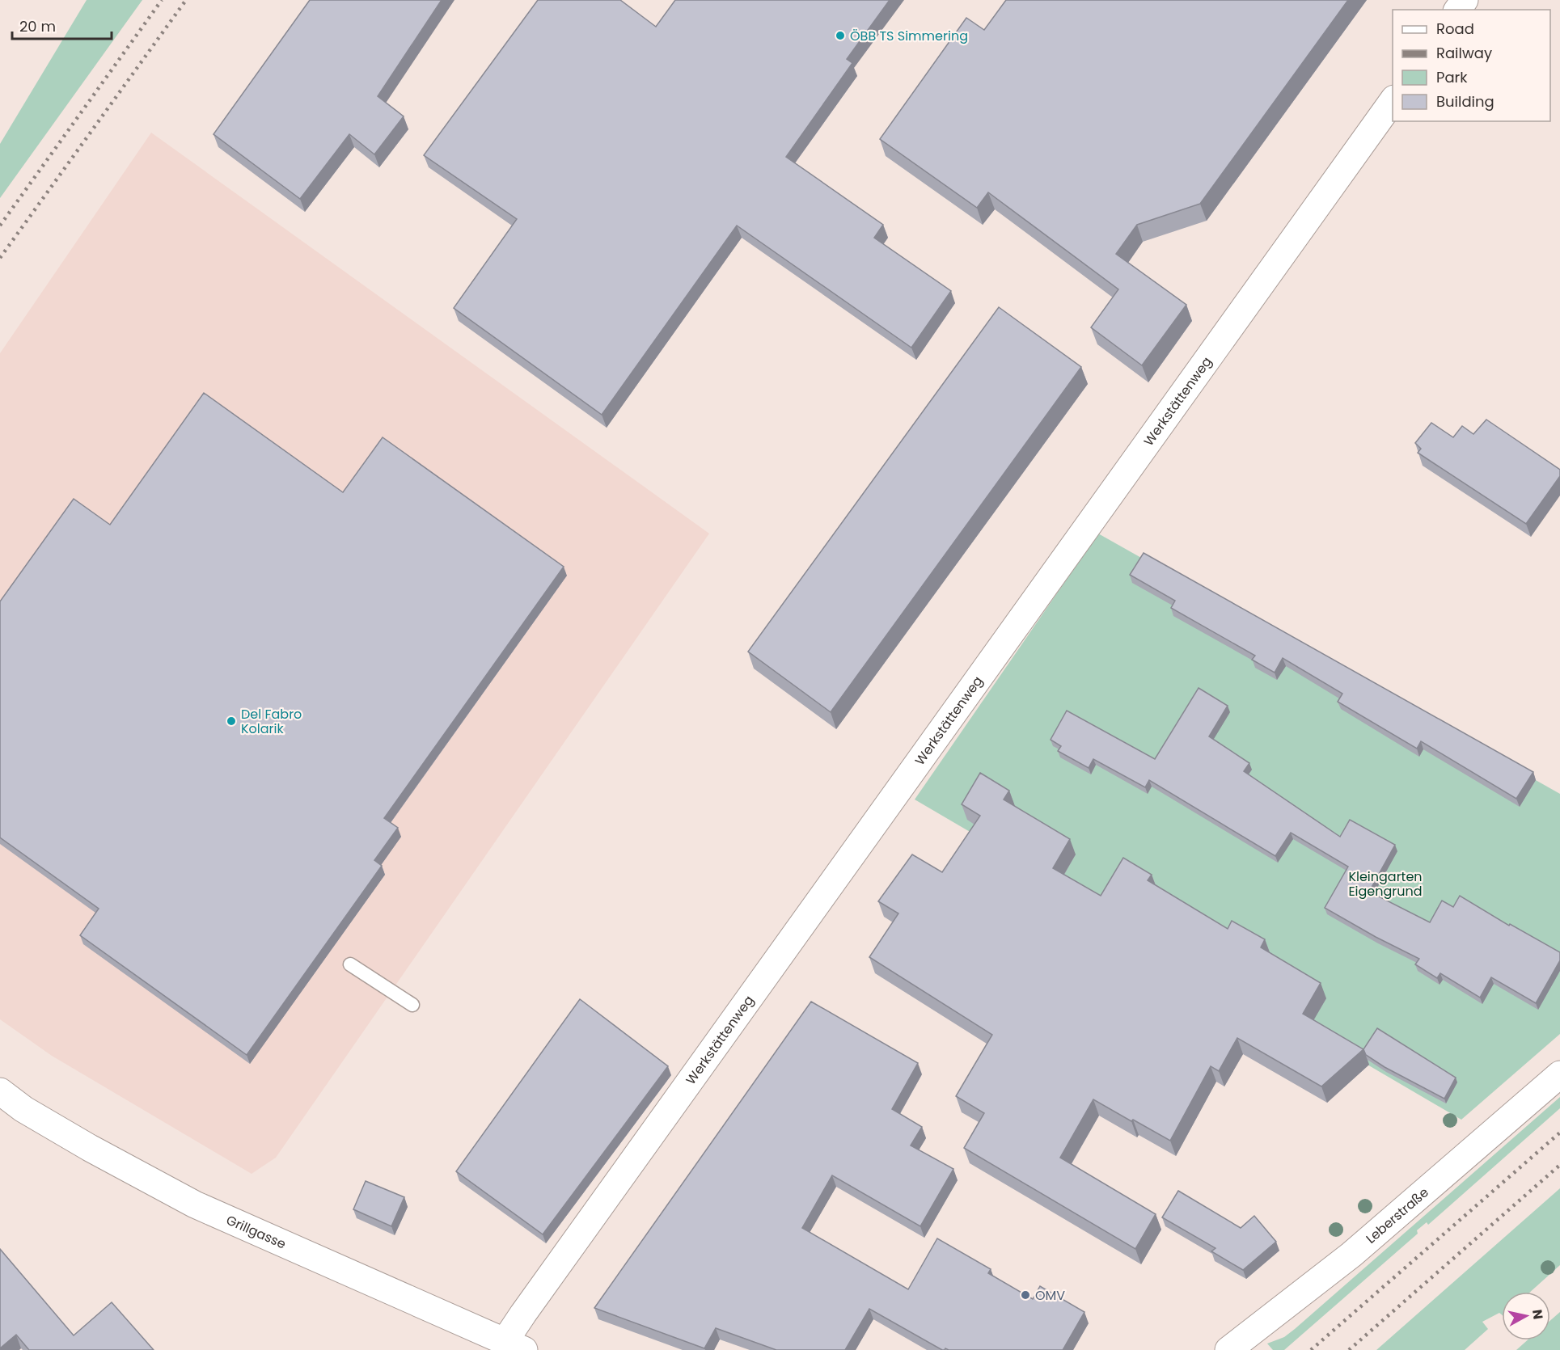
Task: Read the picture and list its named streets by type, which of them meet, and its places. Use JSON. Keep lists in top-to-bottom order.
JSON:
{
  "streets": {
    "street": ["Werkstättenweg", "Leberstraße", "Grillgasse"]
  },
  "crossings": [
    ["Werkstättenweg", "Grillgasse"]
  ],
  "parks": ["Kleingarten Eigengrund"],
  "places": ["ÖBB TS Simmering", "Del Fabro Kolarik", "OMV"],
  "legend": [
    "Road",
    "Railway",
    "Park",
    "Building"
  ],
  "scale_bar": "20 m",
  "north": "right"
}
